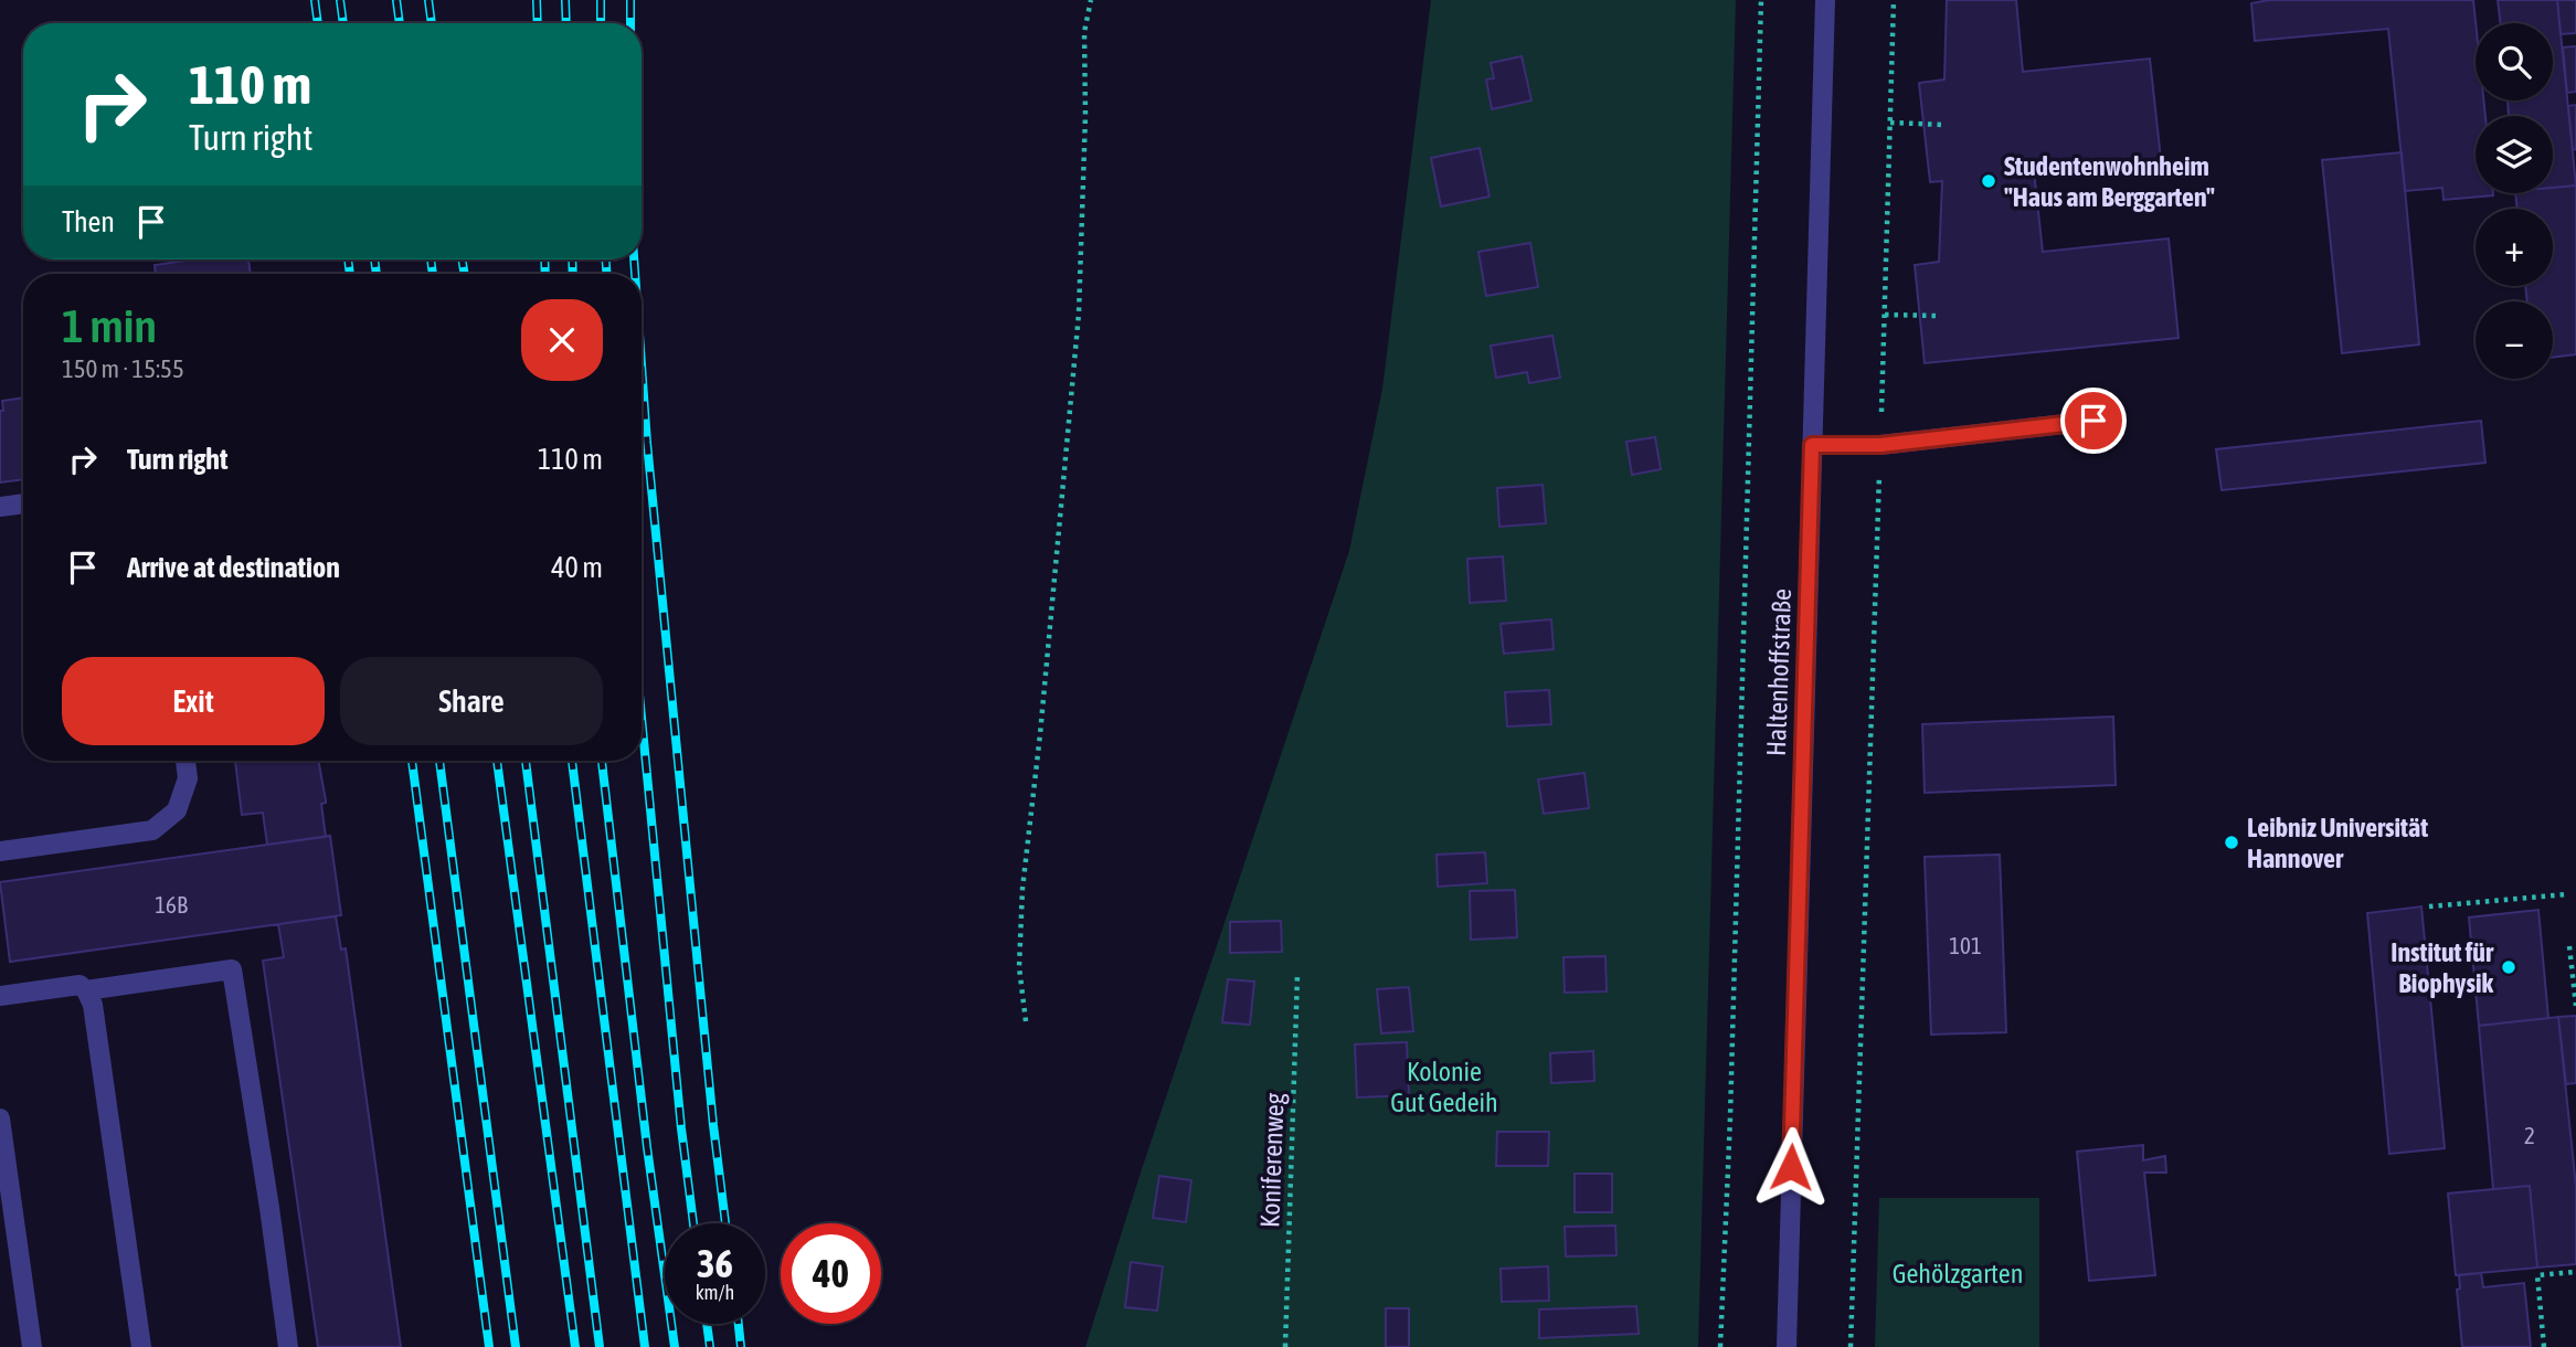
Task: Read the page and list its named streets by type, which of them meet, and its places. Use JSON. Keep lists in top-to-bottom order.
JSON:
{
  "streets": {
    "street": ["Haltenhoffstraße"],
    "path": ["Koniferenweg"]
  },
  "parks": ["Kolonie Gut Gedeih", "Gehölzgarten"],
  "places": ["Studentenwohnheim \"Haus am Berggarten\"", "Leibniz Universität Hannover", "Institut für Biophysik"],
  "house_numbers": ["16B", "101", "2"],
  "page": {
    "map_buttons": ["+", "−"],
    "turn": ["110 m", "Turn right"],
    "then": "Then",
    "heading": ["1 min", "150 m · 15:55"],
    "list": [
      {
        "name": "Turn right",
        "value": "110 m"
      },
      {
        "name": "Arrive at destination",
        "value": "40 m"
      }
    ],
    "buttons": ["Exit", "Share"],
    "speed": "36 km/h",
    "limit": "40"
  }
}
